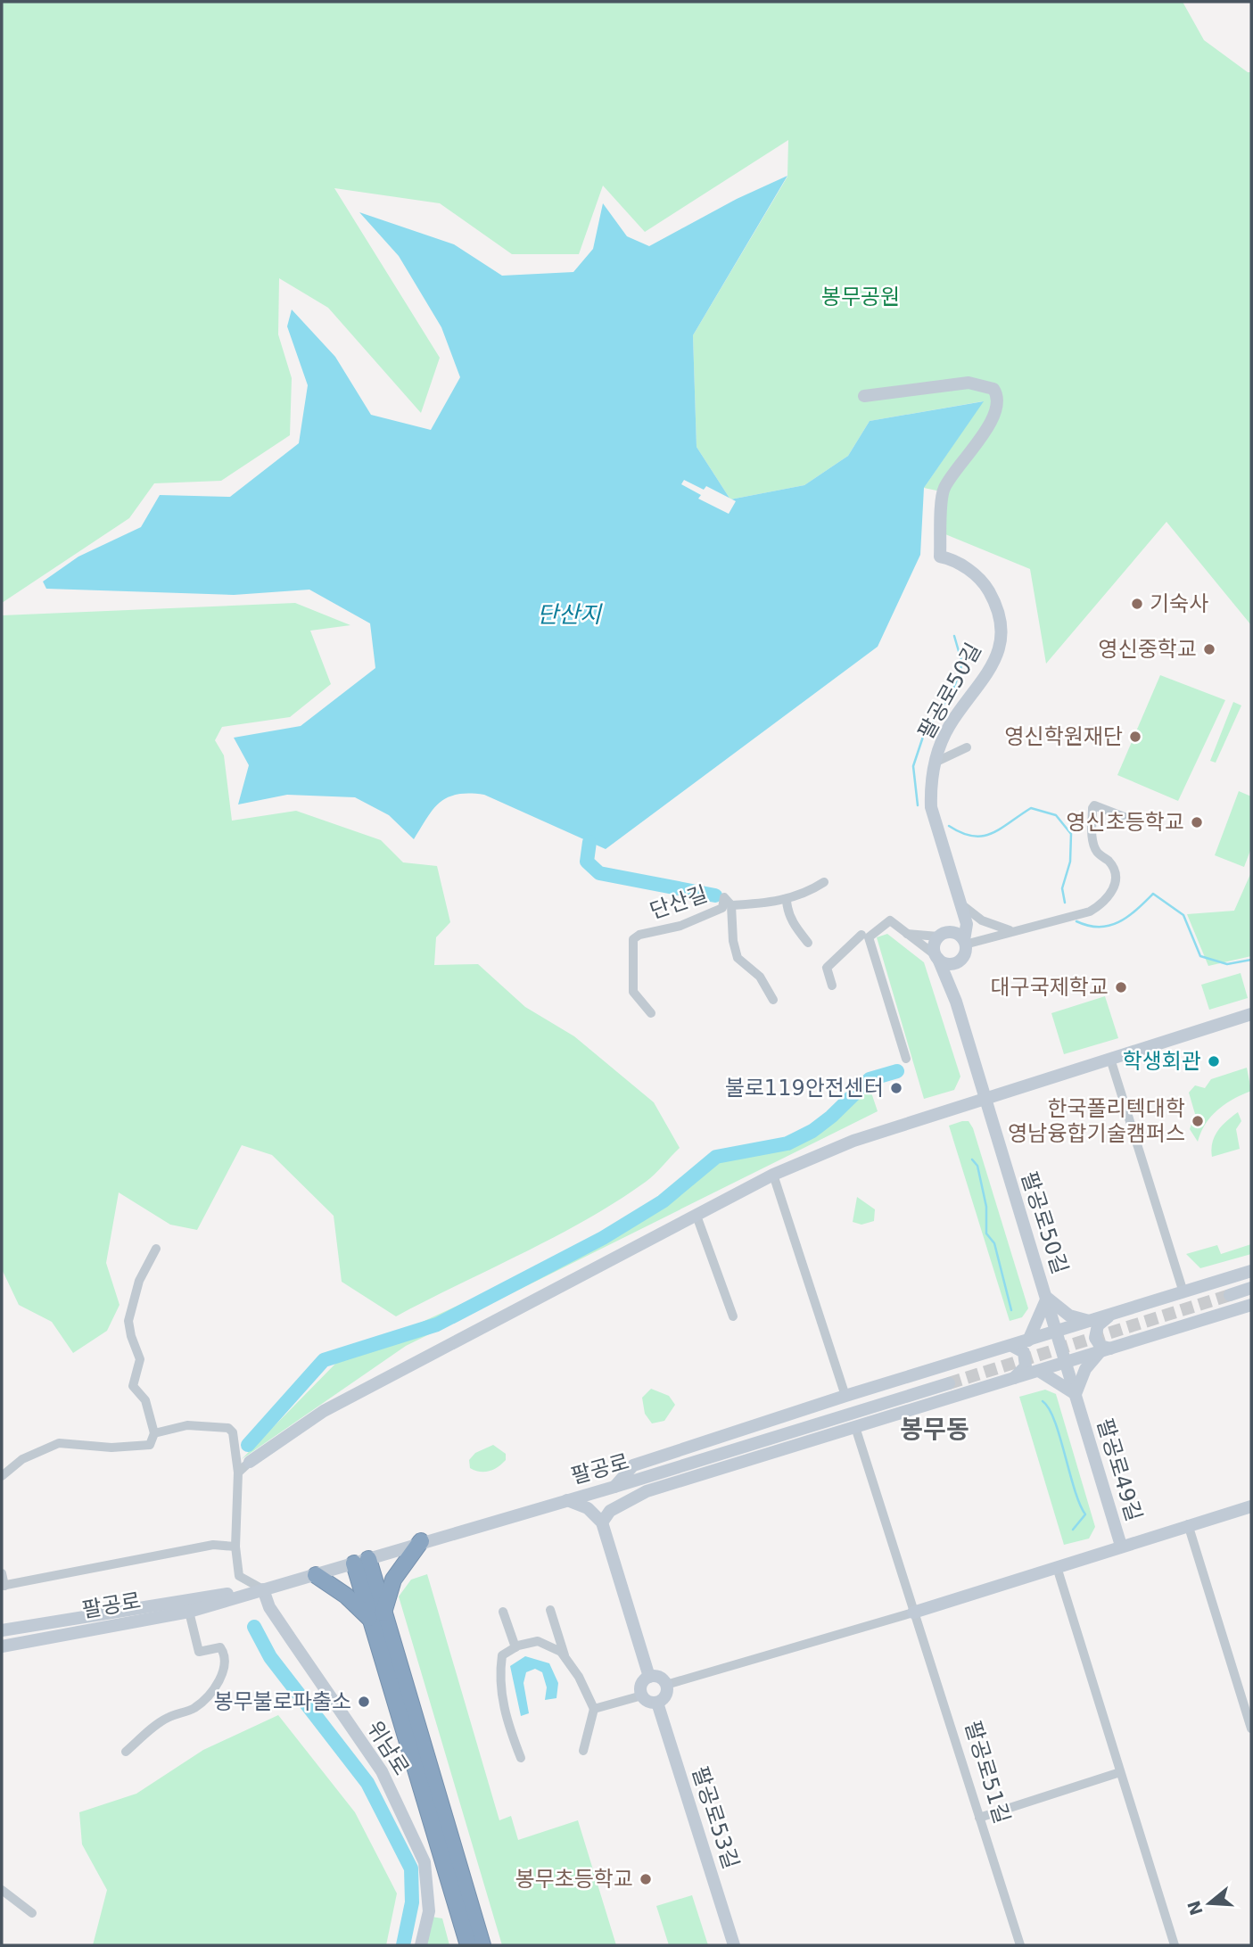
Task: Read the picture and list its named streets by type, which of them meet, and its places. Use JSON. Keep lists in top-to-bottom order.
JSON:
{
  "streets": {
    "main road": [
      "팔공로50길",
      "팔공로",
      "팔공로49길",
      "위남로",
      "팔공로53길"
    ],
    "street": ["단산길", "팔공로51길"]
  },
  "crossings": [
    ["팔공로50길", "팔공로49길"],
    ["팔공로", "위남로"]
  ],
  "districts": ["봉무동"],
  "water": ["단산지"],
  "parks": ["봉무공원"],
  "places": [
    "기숙사",
    "영신중학교",
    "영신학원재단",
    "영신초등학교",
    "대구국제학교",
    "학생회관",
    "불로119안전센터",
    "한국폴리텍대학 영남융합기술캠퍼스",
    "봉무불로파출소",
    "봉무초등학교"
  ],
  "north": "left"
}
